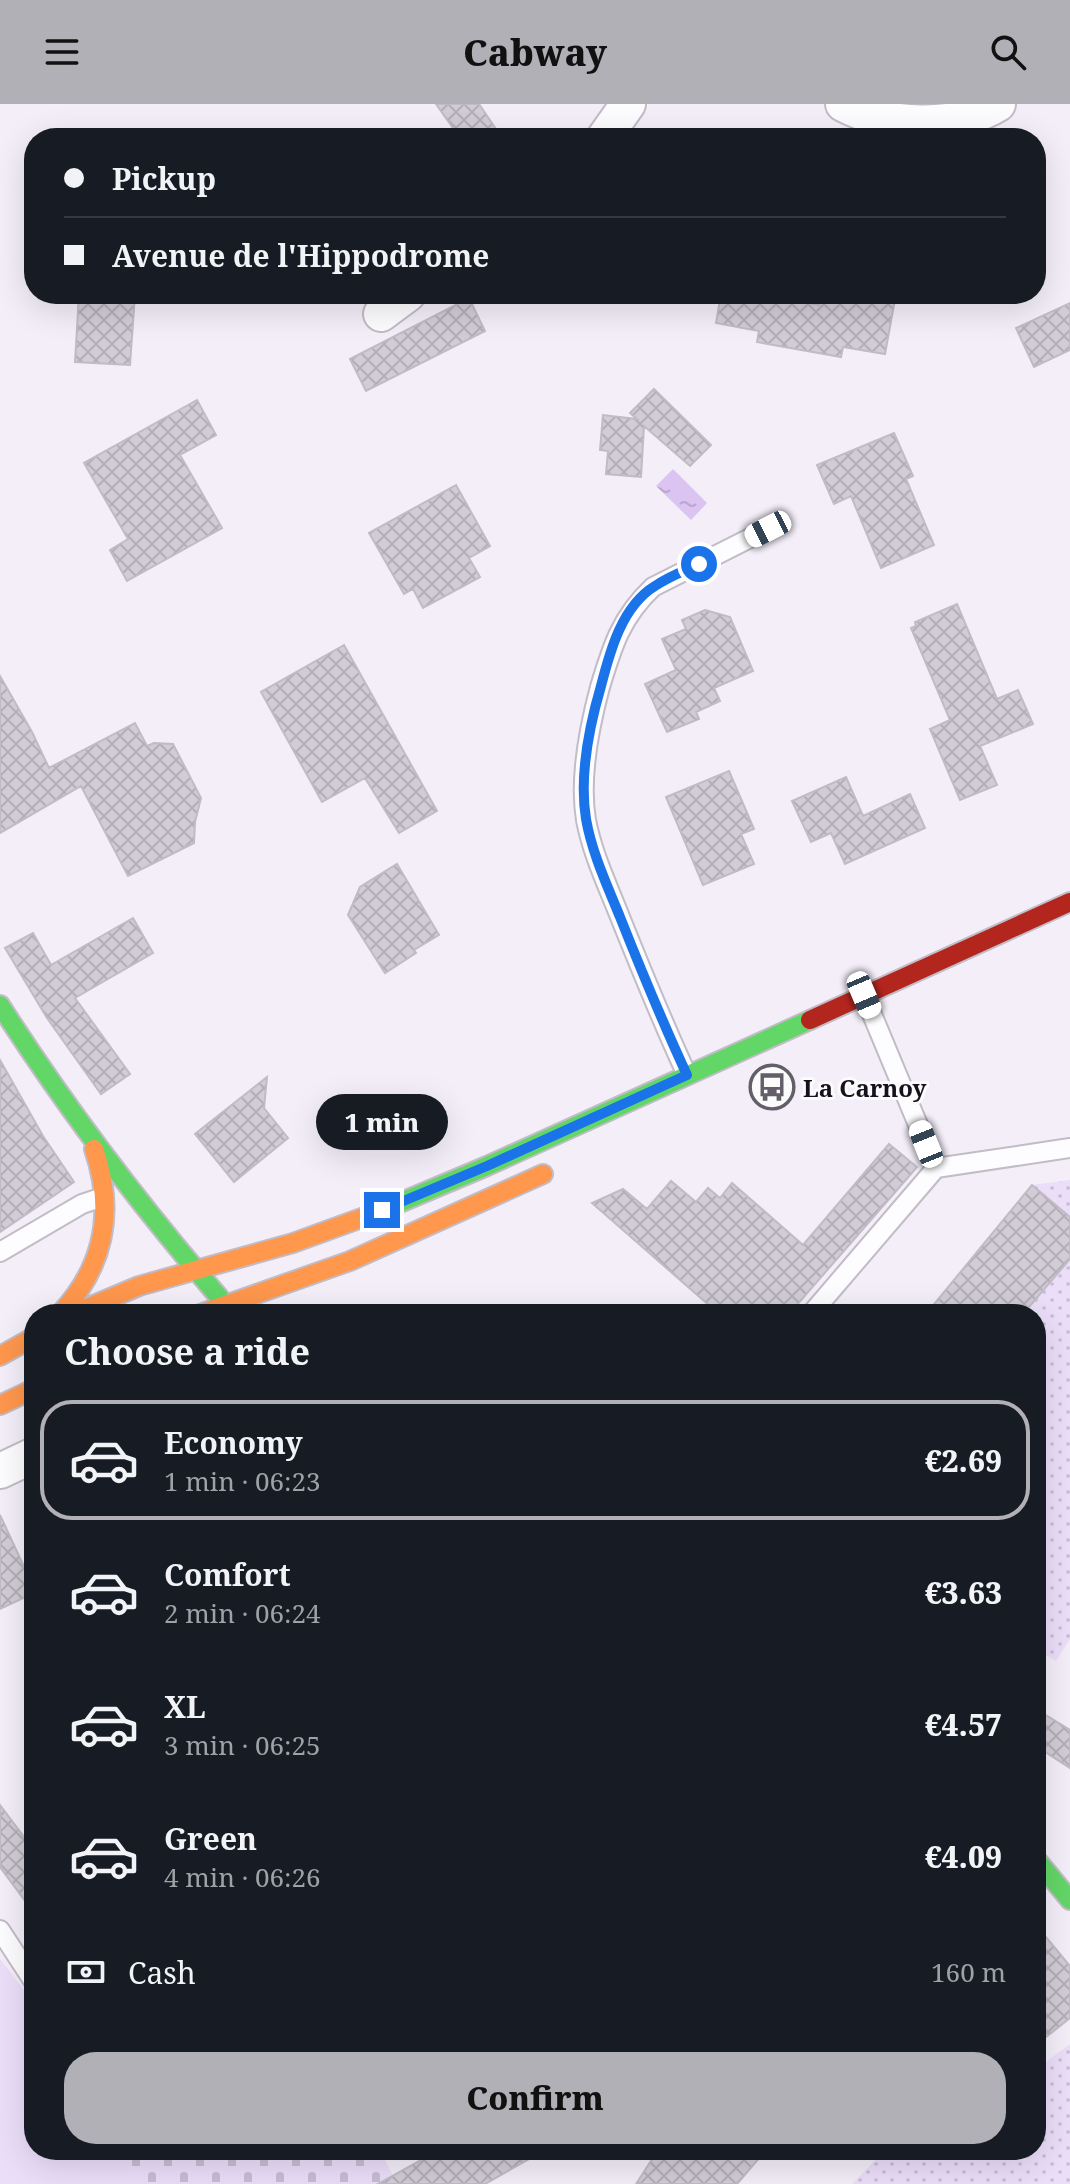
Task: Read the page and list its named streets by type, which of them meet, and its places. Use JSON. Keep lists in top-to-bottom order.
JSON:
{
  "places": {
    "bus stop": ["La Carnoy"]
  },
  "page": {
    "header": "Cabway",
    "banner": ["Pickup", "Avenue de l'Hippodrome"],
    "bubble": "1 min",
    "heading": "Choose a ride",
    "list": [
      {
        "name": "Economy",
        "note": "1 min · 06:23",
        "value": "€2.69"
      },
      {
        "name": "Comfort",
        "note": "2 min · 06:24",
        "value": "€3.63"
      },
      {
        "name": "XL",
        "note": "3 min · 06:25",
        "value": "€4.57"
      },
      {
        "name": "Green",
        "note": "4 min · 06:26",
        "value": "€4.09"
      }
    ],
    "pay": ["Cash", "160 m"],
    "buttons": "Confirm"
  }
}
